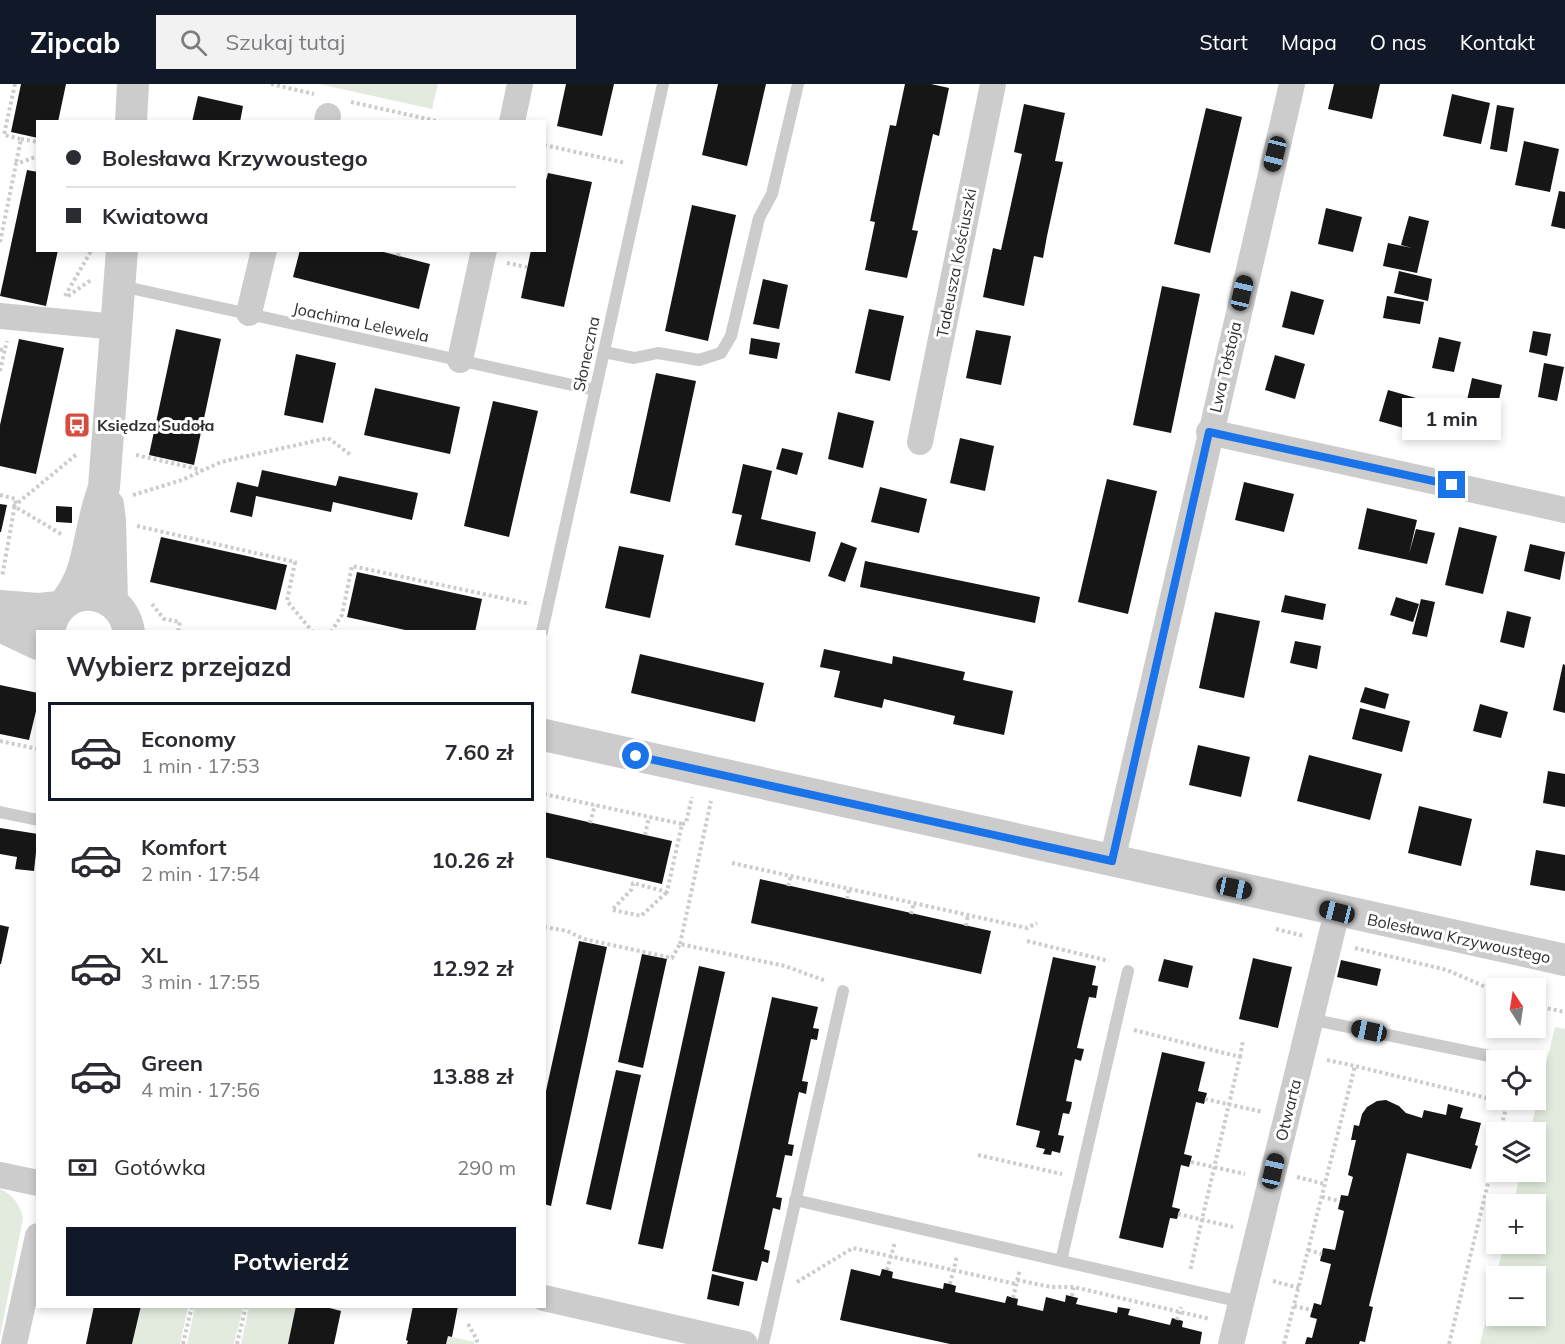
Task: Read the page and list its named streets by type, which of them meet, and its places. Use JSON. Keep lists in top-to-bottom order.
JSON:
{
  "streets": {
    "street": [
      "Tadeusza Kościuszki",
      "Lwa Tołstoja",
      "Bolesława Krzywoustego",
      "Otwarta"
    ],
    "lane": ["Joachima Lelewela", "Słoneczna"]
  },
  "crossings": [
    ["Joachima Lelewela", "Słoneczna"],
    ["Lwa Tołstoja", "Bolesława Krzywoustego"],
    ["Bolesława Krzywoustego", "Otwarta"]
  ],
  "places": {
    "bus stop": ["Księdza Sudoła"]
  },
  "north": "top",
  "page": {
    "header": "Zipcab",
    "search": "Szukaj tutaj",
    "nav": [
      "Start",
      "Mapa",
      "O nas",
      "Kontakt"
    ],
    "banner": ["Bolesława Krzywoustego", "Kwiatowa"],
    "bubble": "1 min",
    "heading": "Wybierz przejazd",
    "list": [
      {
        "name": "Economy",
        "note": "1 min · 17:53",
        "value": "7.60 zł"
      },
      {
        "name": "Komfort",
        "note": "2 min · 17:54",
        "value": "10.26 zł"
      },
      {
        "name": "XL",
        "note": "3 min · 17:55",
        "value": "12.92 zł"
      },
      {
        "name": "Green",
        "note": "4 min · 17:56",
        "value": "13.88 zł"
      }
    ],
    "map_buttons": ["+", "−"],
    "pay": ["Gotówka", "290 m"],
    "buttons": "Potwierdź"
  }
}
